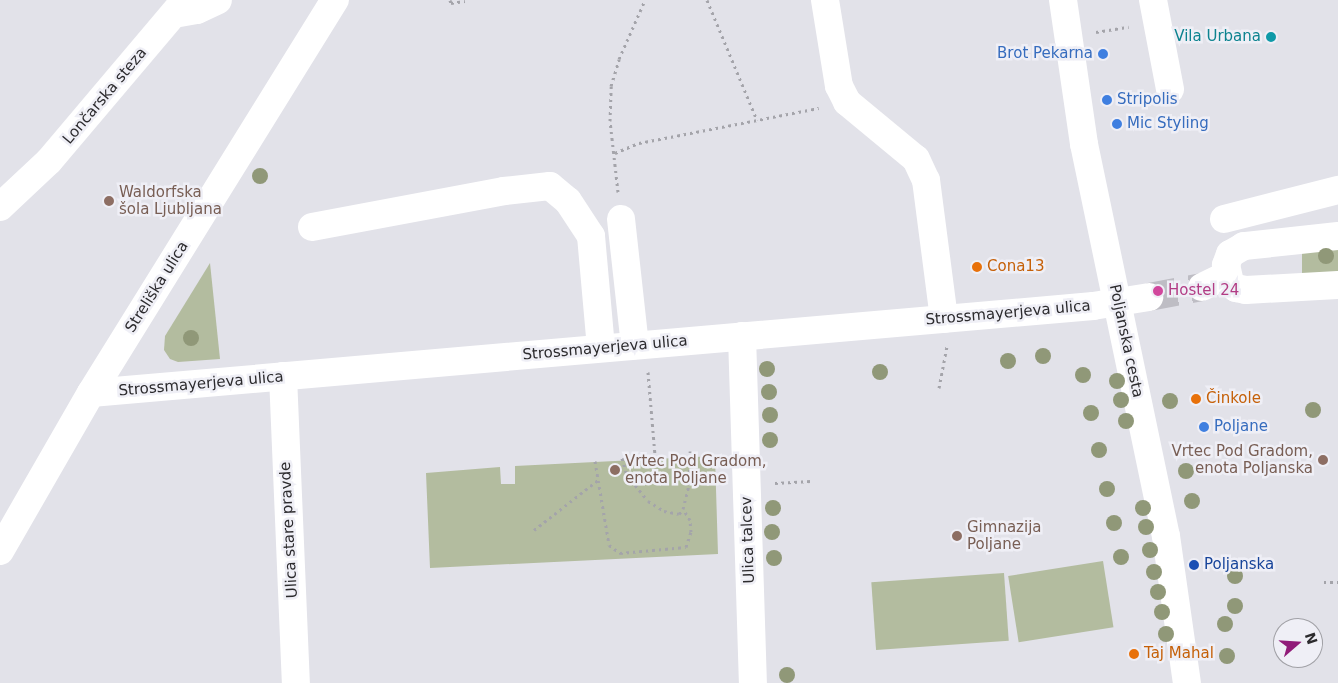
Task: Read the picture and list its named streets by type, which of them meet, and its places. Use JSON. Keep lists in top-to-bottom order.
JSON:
{
  "streets": {
    "street": [
      "Lončarska steza",
      "Streliška ulica",
      "Strossmayerjeva ulica",
      "Poljanska cesta",
      "Ulica stare pravde",
      "Ulica talcev"
    ]
  },
  "crossings": [
    ["Streliška ulica", "Strossmayerjeva ulica"],
    ["Strossmayerjeva ulica", "Poljanska cesta"],
    ["Strossmayerjeva ulica", "Ulica stare pravde"],
    ["Strossmayerjeva ulica", "Ulica talcev"]
  ],
  "places": [
    "Vila Urbana",
    "Brot Pekarna",
    "Stripolis",
    "Mic Styling",
    "Waldorfska šola Ljubljana",
    "Cona13",
    "Hostel 24",
    "Činkole",
    "Poljane",
    "Vrtec Pod Gradom, enota Poljanska",
    "Vrtec Pod Gradom, enota Poljane",
    "Gimnazija Poljane",
    "Poljanska",
    "Taj Mahal"
  ],
  "north": "right"
}
